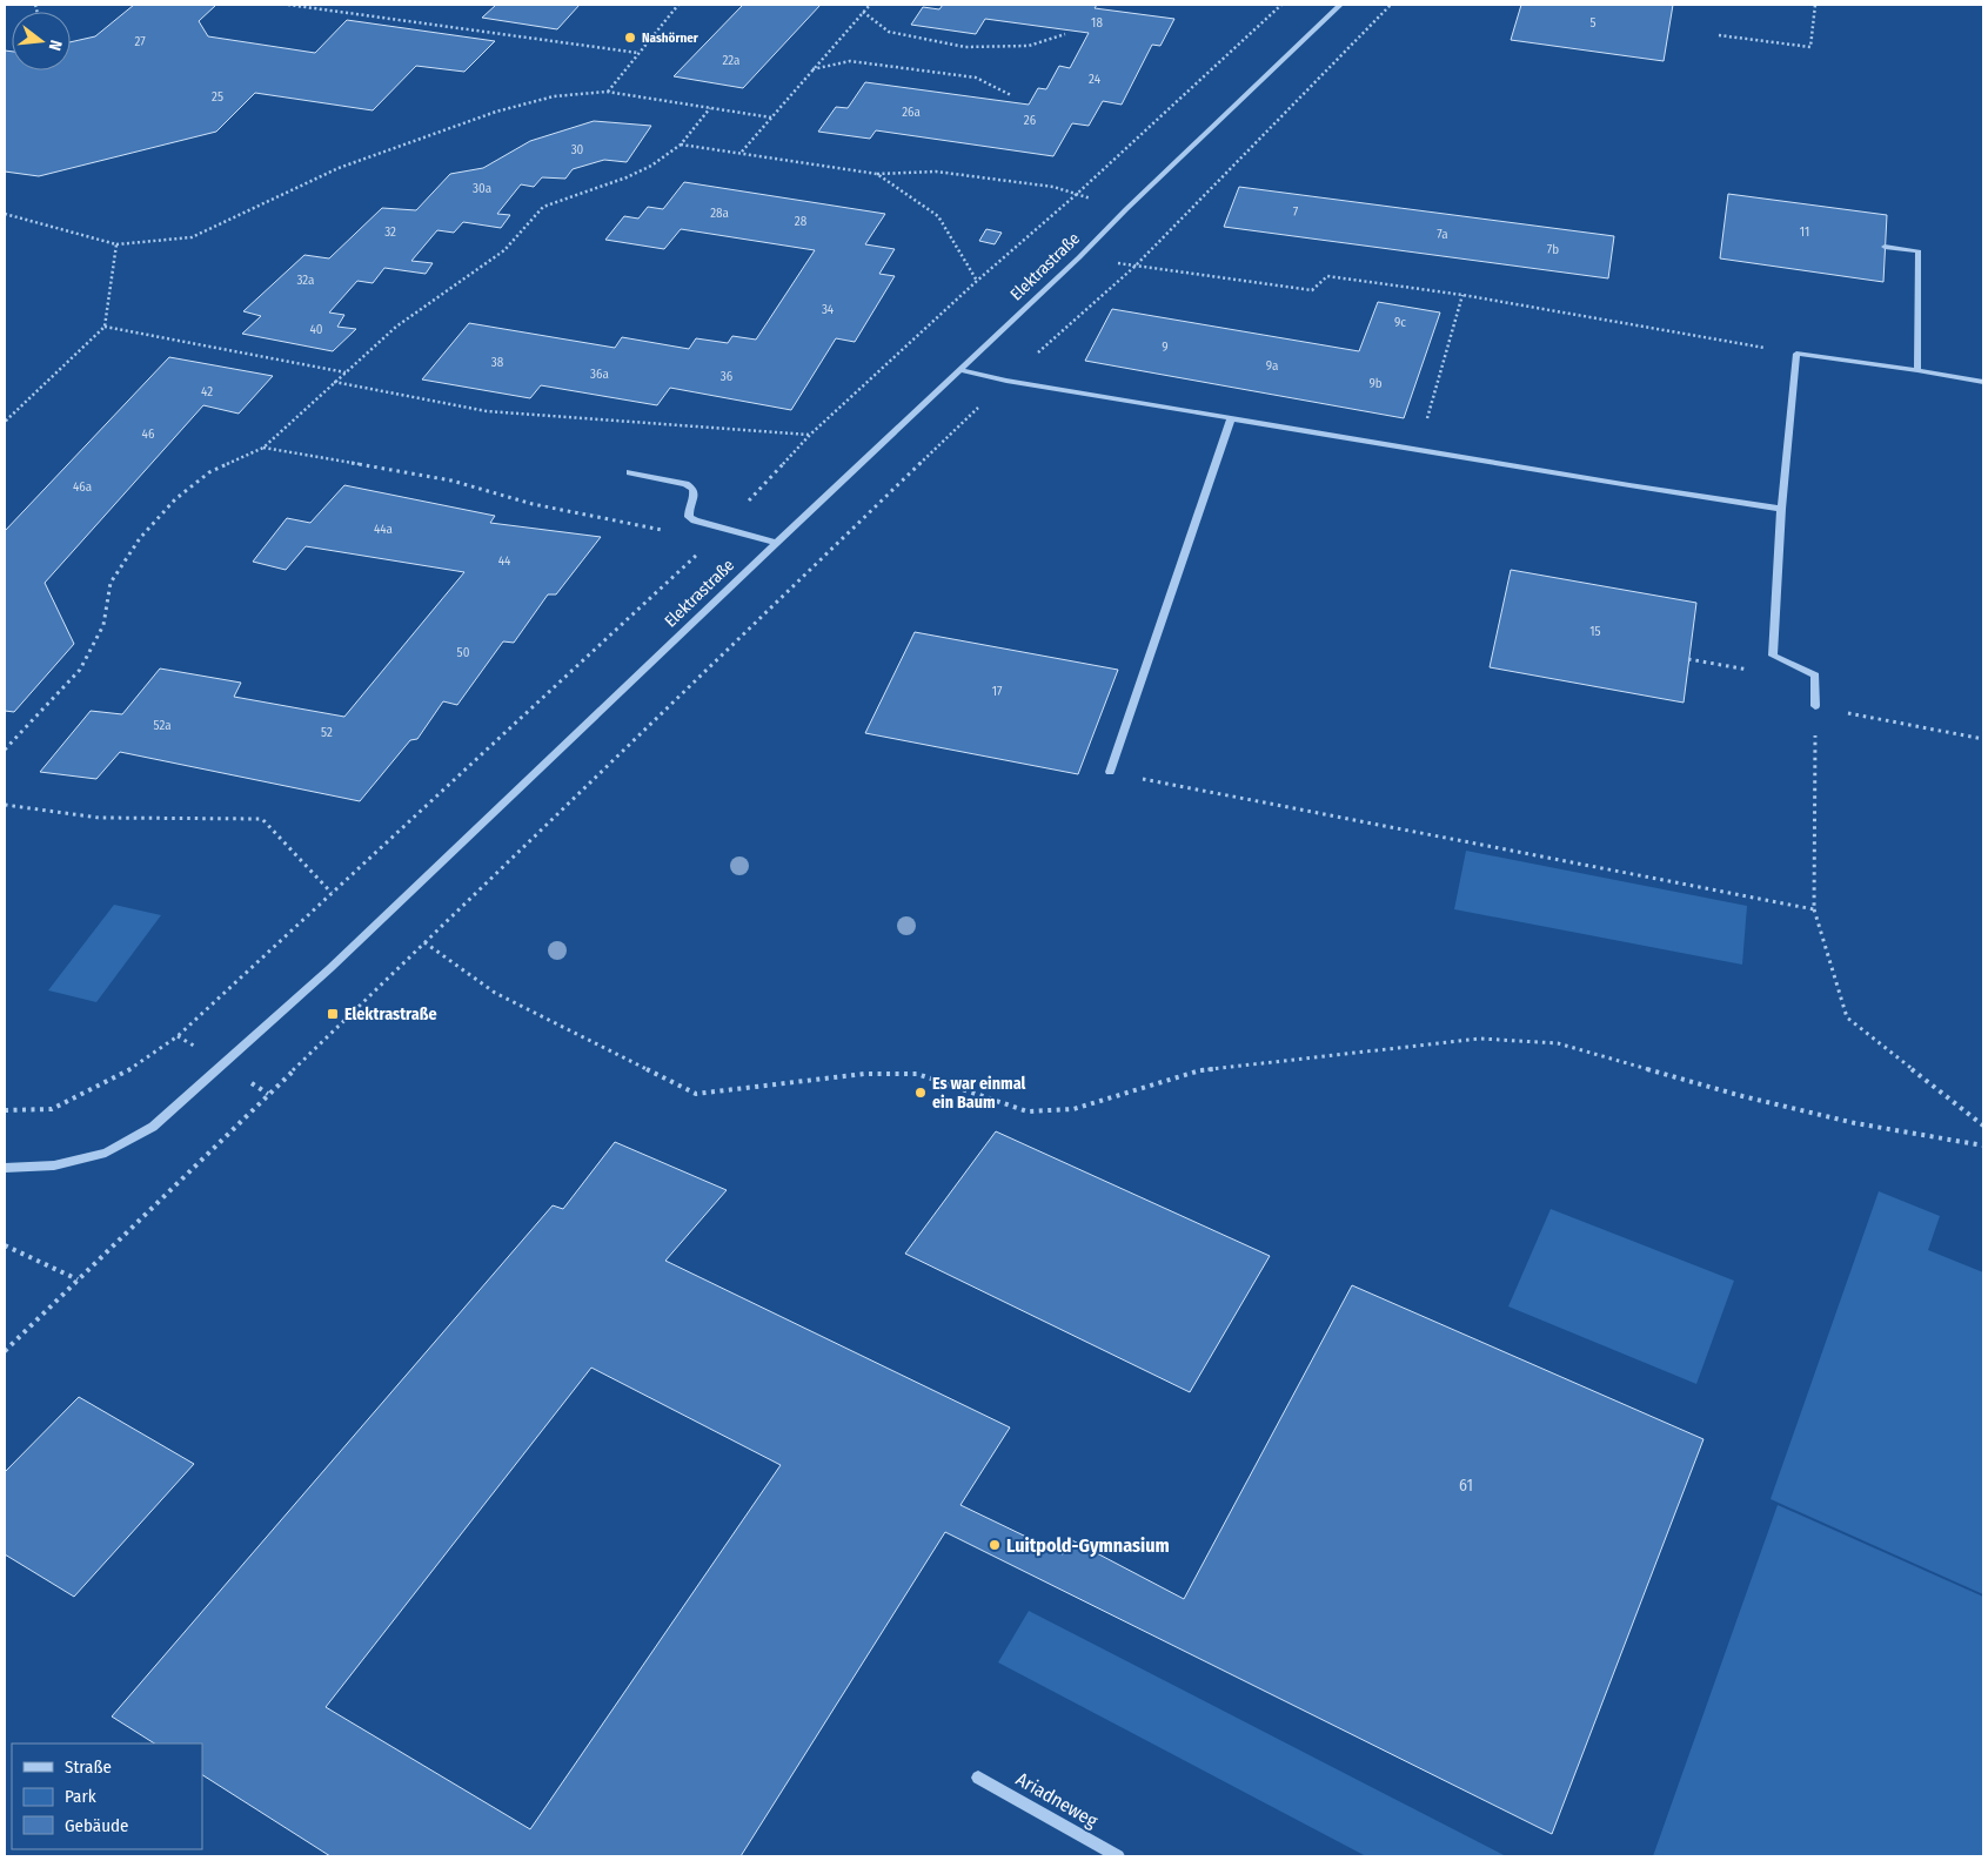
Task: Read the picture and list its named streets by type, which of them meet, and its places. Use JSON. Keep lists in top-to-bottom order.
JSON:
{
  "streets": {
    "street": ["Elektrastraße", "Ariadneweg"]
  },
  "places": {
    "other": ["Nashörner", "Es war einmal ein Baum", "Luitpold-Gymnasium"],
    "transit": ["Elektrastraße"]
  },
  "house_numbers": [
    "18",
    "5",
    "27",
    "22a",
    "24",
    "25",
    "26a",
    "26",
    "30",
    "30a",
    "7",
    "28a",
    "28",
    "32",
    "11",
    "7a",
    "7b",
    "32a",
    "34",
    "9c",
    "40",
    "9",
    "38",
    "9a",
    "36a",
    "36",
    "9b",
    "42",
    "46",
    "46a",
    "44a",
    "44",
    "15",
    "50",
    "17",
    "52a",
    "52",
    "61"
  ],
  "legend": ["Straße", "Park", "Gebäude"],
  "north": "right"
}
